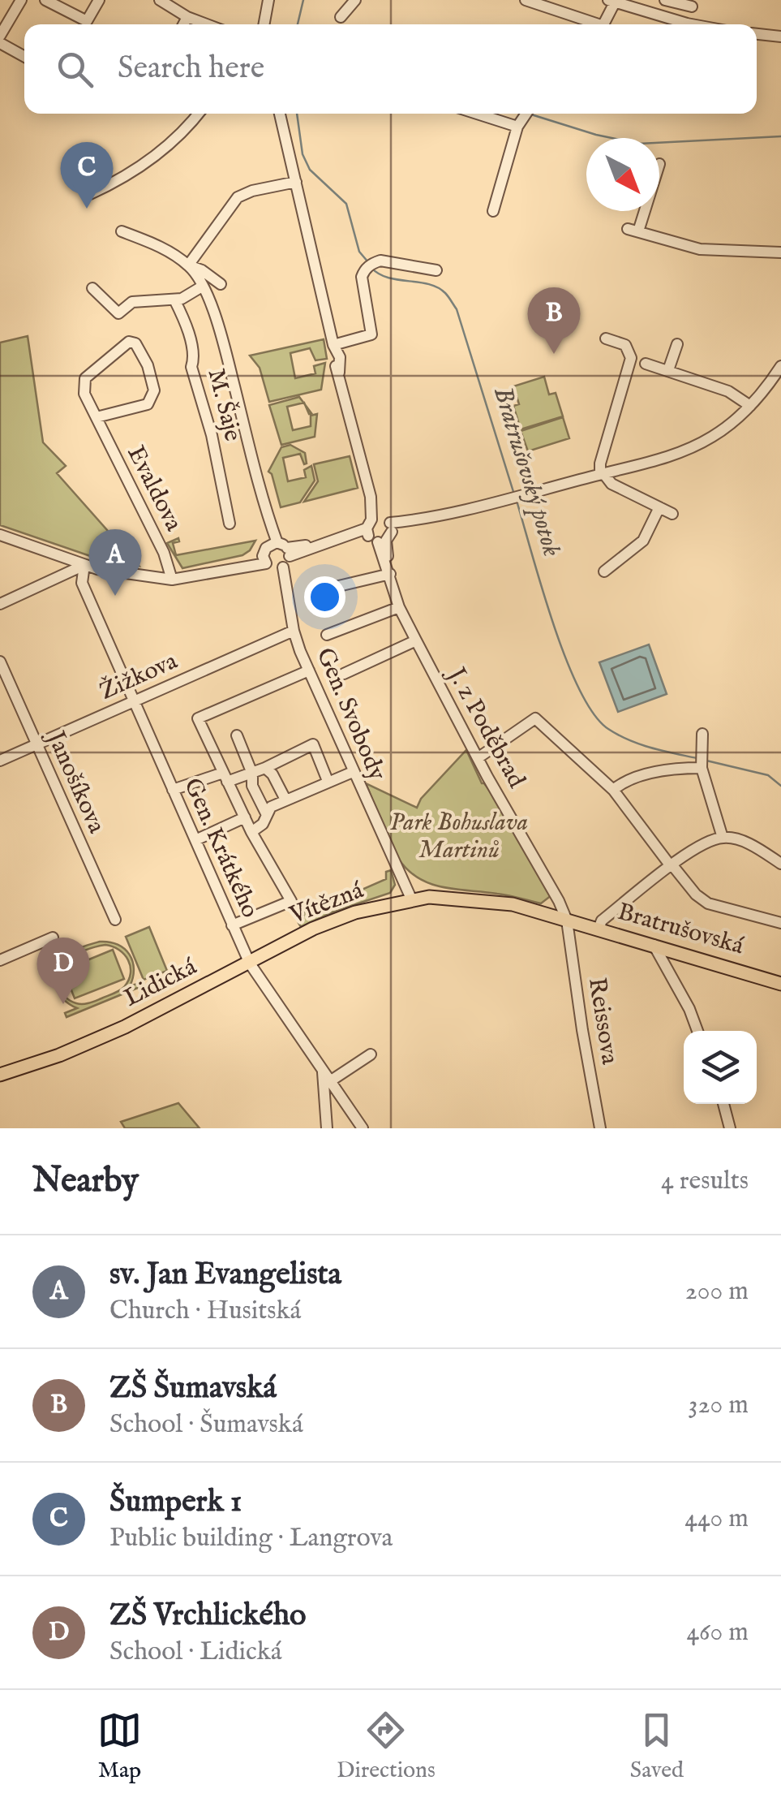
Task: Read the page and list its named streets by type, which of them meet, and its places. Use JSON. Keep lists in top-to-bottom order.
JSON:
{
  "streets": {
    "main road": ["Vítězná", "Bratrušovská", "Lidická"],
    "street": [
      "M. Šaje",
      "Evaldova",
      "Žižkova",
      "Gen. Svobody",
      "J. z Poděbrad",
      "Janošíkova",
      "Gen. Krátkého",
      "Reissova"
    ]
  },
  "crossings": [
    ["Žižkova", "Gen. Svobody"],
    ["Žižkova", "Janošíkova"],
    ["Žižkova", "Gen. Krátkého"],
    ["Gen. Svobody", "Vítězná"],
    ["J. z Poděbrad", "Vítězná"],
    ["J. z Poděbrad", "Bratrušovská"],
    ["J. z Poděbrad", "Reissova"],
    ["Gen. Krátkého", "Vítězná"],
    ["Gen. Krátkého", "Lidická"],
    ["Vítězná", "Bratrušovská"],
    ["Vítězná", "Lidická"],
    ["Vítězná", "Reissova"],
    ["Bratrušovská", "Reissova"]
  ],
  "water": ["Bratrušovský potok"],
  "parks": ["Park Bohuslava Martinů"],
  "north": "bottom right",
  "page": {
    "search": "Search here",
    "pins": [
      "C",
      "B",
      "A",
      "D"
    ],
    "heading": ["Nearby", "4 results"],
    "list": [
      {
        "mark": "A",
        "name": "sv. Jan Evangelista",
        "note": "Church · Husitská",
        "value": "200 m"
      },
      {
        "mark": "B",
        "name": "ZŠ Šumavská",
        "note": "School · Šumavská",
        "value": "320 m"
      },
      {
        "mark": "C",
        "name": "Šumperk 1",
        "note": "Public building · Langrova",
        "value": "440 m"
      },
      {
        "mark": "D",
        "name": "ZŠ Vrchlického",
        "note": "School · Lidická",
        "value": "460 m"
      }
    ],
    "nav": ["Map", "Directions", "Saved"]
  }
}
